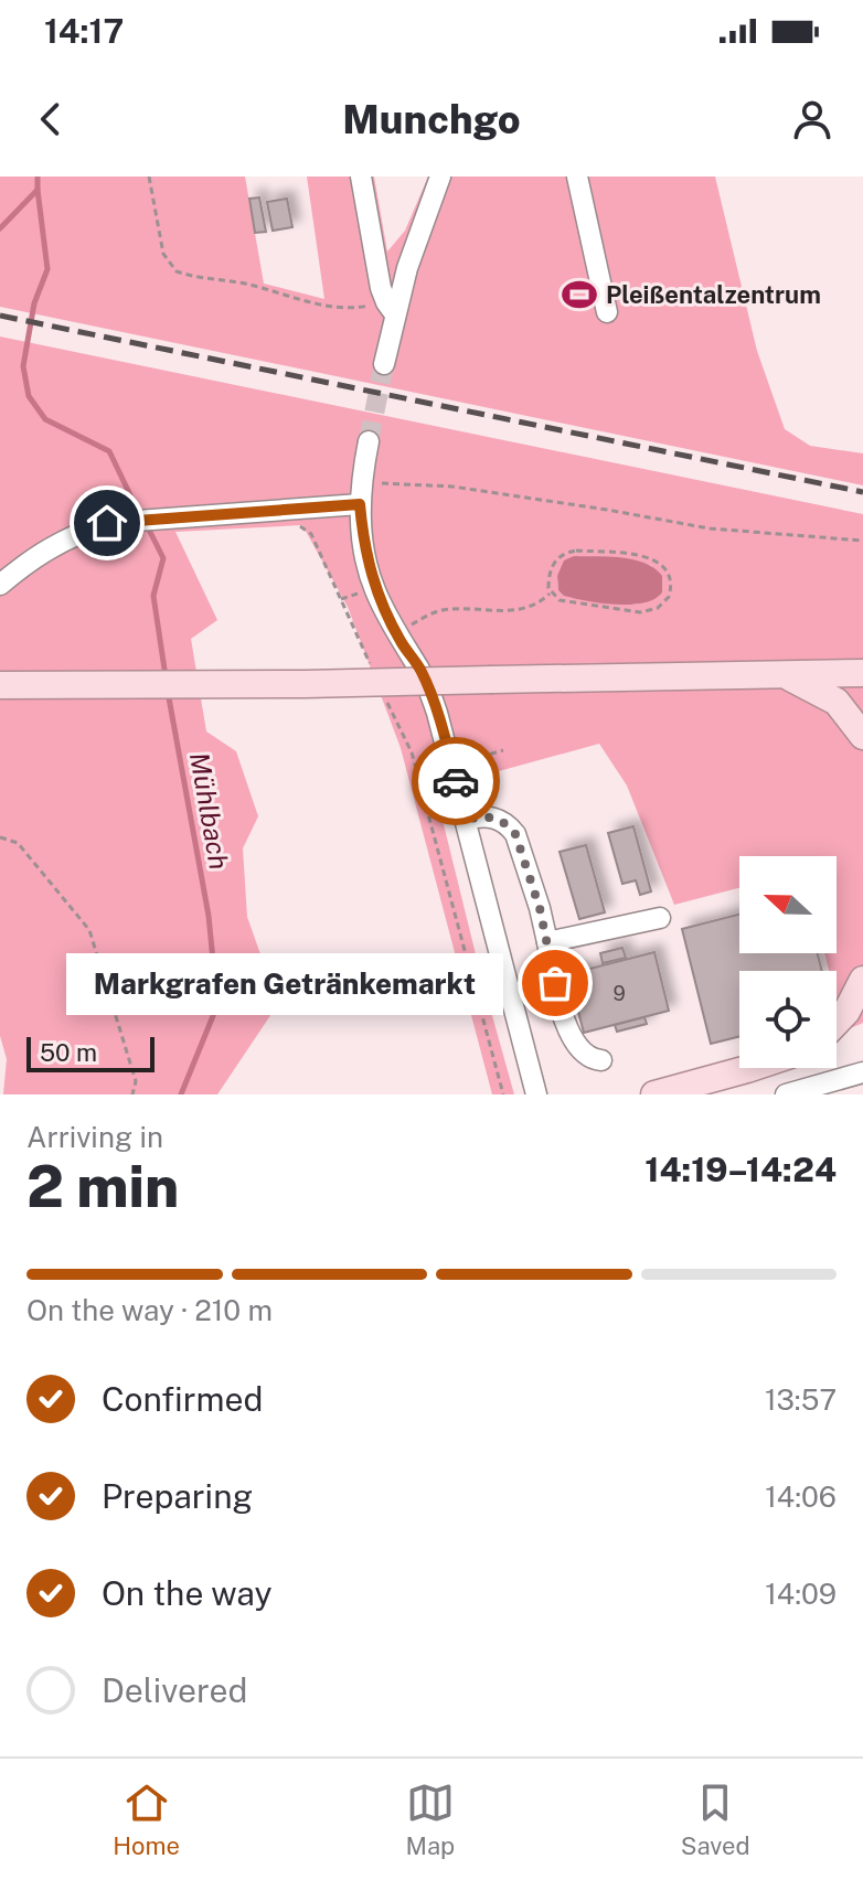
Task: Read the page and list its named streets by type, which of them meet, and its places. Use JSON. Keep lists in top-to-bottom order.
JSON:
{
  "water": ["Mühlbach"],
  "places": {
    "sports": ["Pleißentalzentrum"],
    "other": ["Markgrafen Getränkemarkt"]
  },
  "house_numbers": ["9"],
  "scale_bar": "50 m",
  "north": "left",
  "page": {
    "status": "14:17",
    "header": "Munchgo",
    "bubble": "Markgrafen Getränkemarkt",
    "scale": "50 m",
    "heading": ["2 min", "Arriving in", "14:19–14:24"],
    "bar": "On the way · 210 m",
    "list": [
      ["Confirmed", "13:57"],
      ["Preparing", "14:06"],
      ["On the way", "14:09"],
      "Delivered"
    ],
    "tabs": ["Home", "Map", "Saved"]
  }
}
